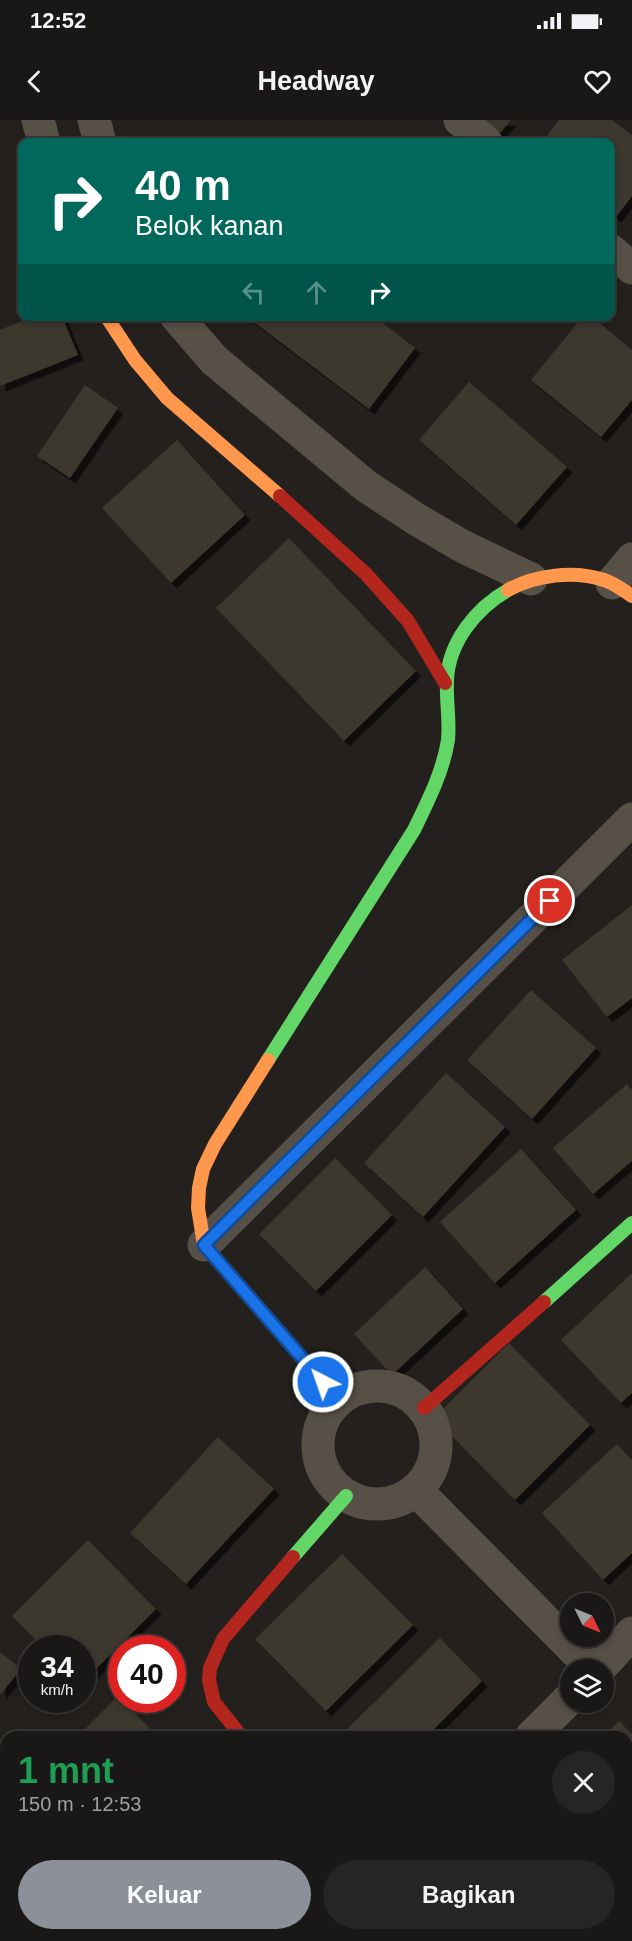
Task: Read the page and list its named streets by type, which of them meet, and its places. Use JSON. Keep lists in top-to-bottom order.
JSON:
{
  "north": "bottom right",
  "page": {
    "status": "12:52",
    "header": "Headway",
    "turn": ["40 m", "Belok kanan"],
    "speed": "34 km/h",
    "limit": "40",
    "heading": ["1 mnt", "150 m · 12:53"],
    "buttons": ["Keluar", "Bagikan"]
  }
}
